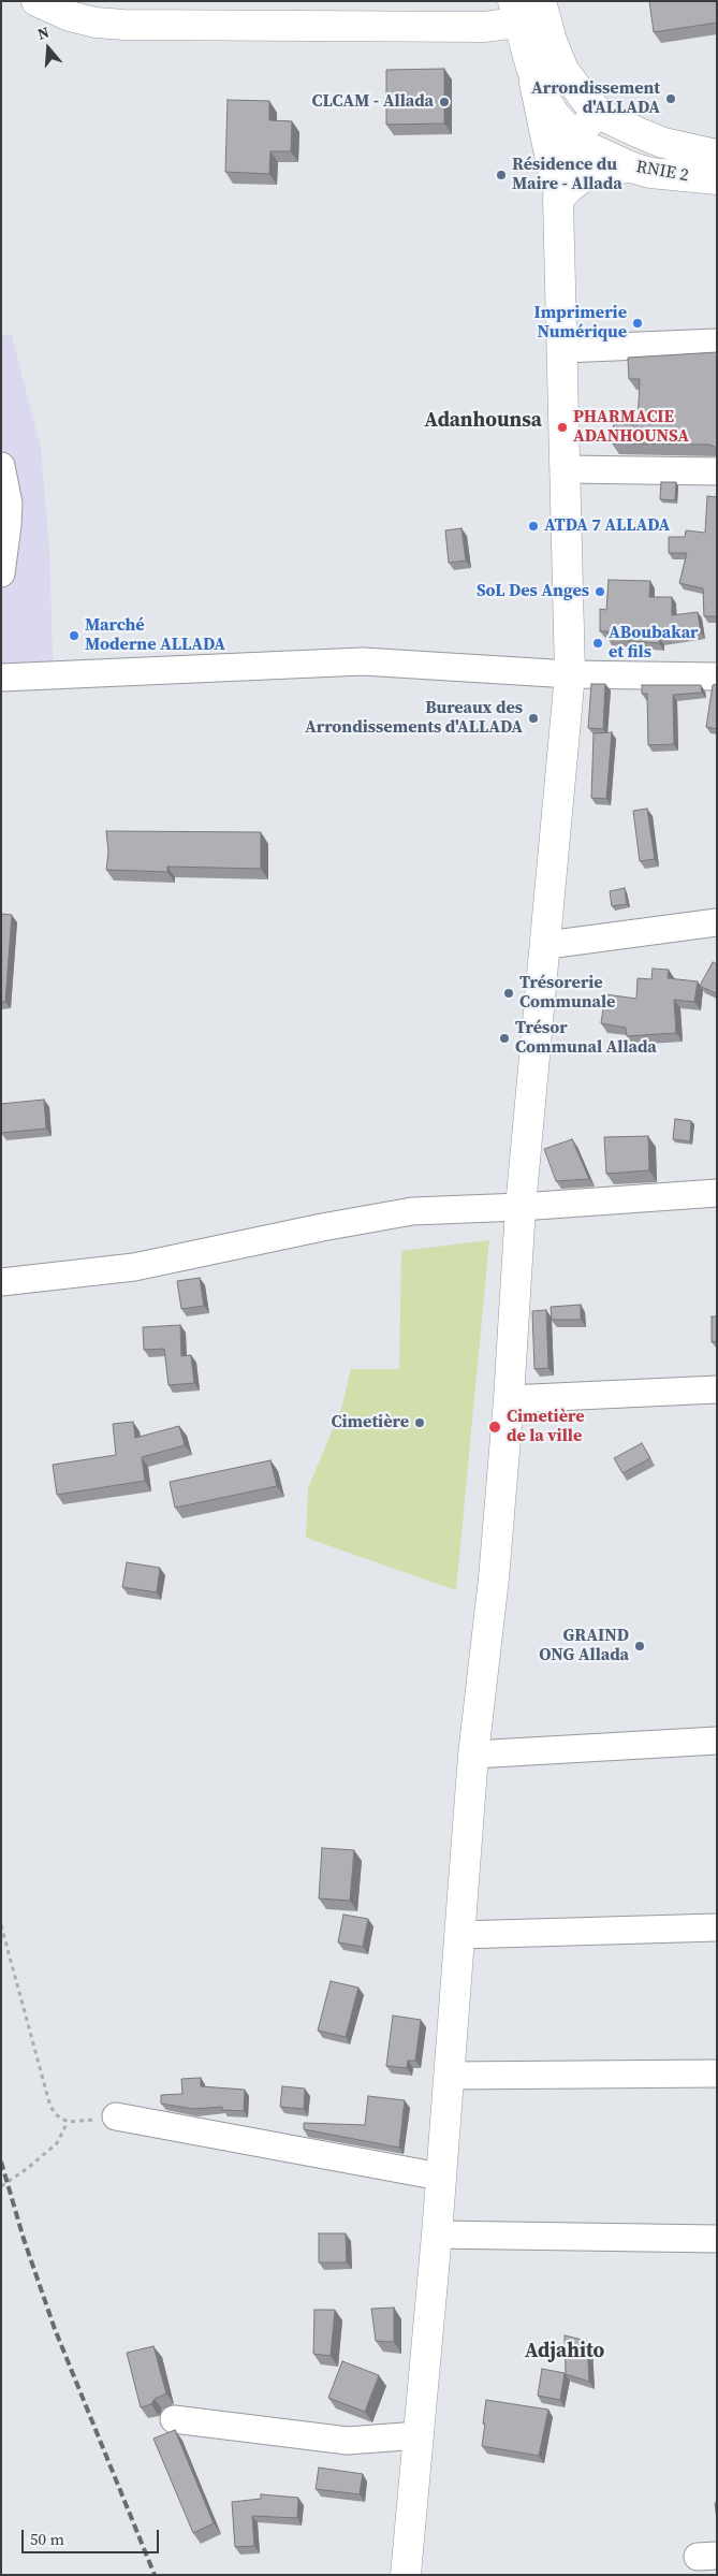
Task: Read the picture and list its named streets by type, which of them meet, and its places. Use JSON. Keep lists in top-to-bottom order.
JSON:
{
  "streets": {
    "main road": ["RNIE 2"]
  },
  "districts": ["Adanhounsa", "Adjahito"],
  "places": [
    "Arrondissement d'ALLADA",
    "CLCAM - Allada",
    "Résidence du Maire - Allada",
    "Imprimerie Numérique",
    "PHARMACIE ADANHOUNSA",
    "ATDA 7 ALLADA",
    "SoL Des Anges",
    "Marché Moderne ALLADA",
    "ABoubakar et fils",
    "Bureaux des Arrondissements d'ALLADA",
    "Trésorerie Communale",
    "Trésor Communal Allada",
    "Cimetière",
    "Cimetière de la ville",
    "GRAIND ONG Allada"
  ],
  "scale_bar": "50 m",
  "north": "top"
}
